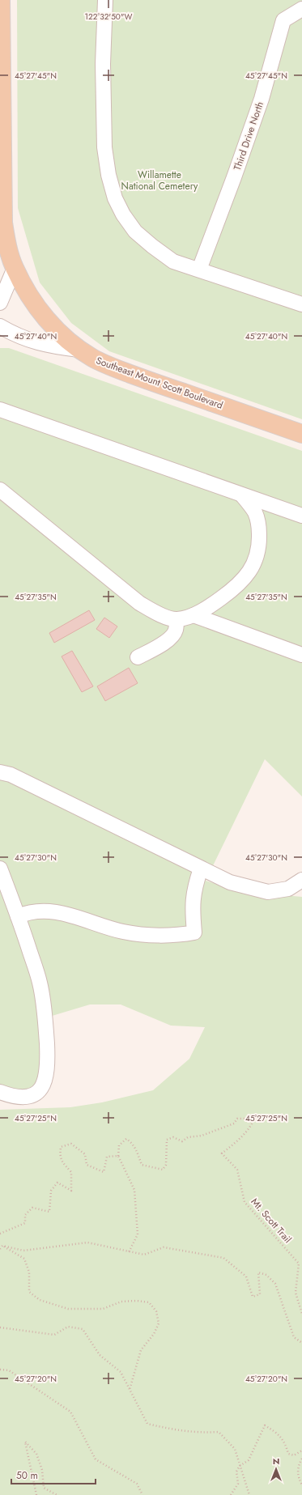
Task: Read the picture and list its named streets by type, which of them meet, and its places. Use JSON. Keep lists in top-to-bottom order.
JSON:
{
  "streets": {
    "main road": ["Southeast Mount Scott Boulevard"],
    "street": ["Third Drive North"],
    "path": ["Mt. Scott Trail"]
  },
  "parks": ["Willamette National Cemetery"],
  "scale_bar": "50 m",
  "north": "top",
  "coordinates": [
    "122°32'50\"W",
    "45°27'45\"N",
    "45°27'40\"N",
    "45°27'35\"N",
    "45°27'30\"N",
    "45°27'25\"N",
    "45°27'20\"N"
  ]
}
